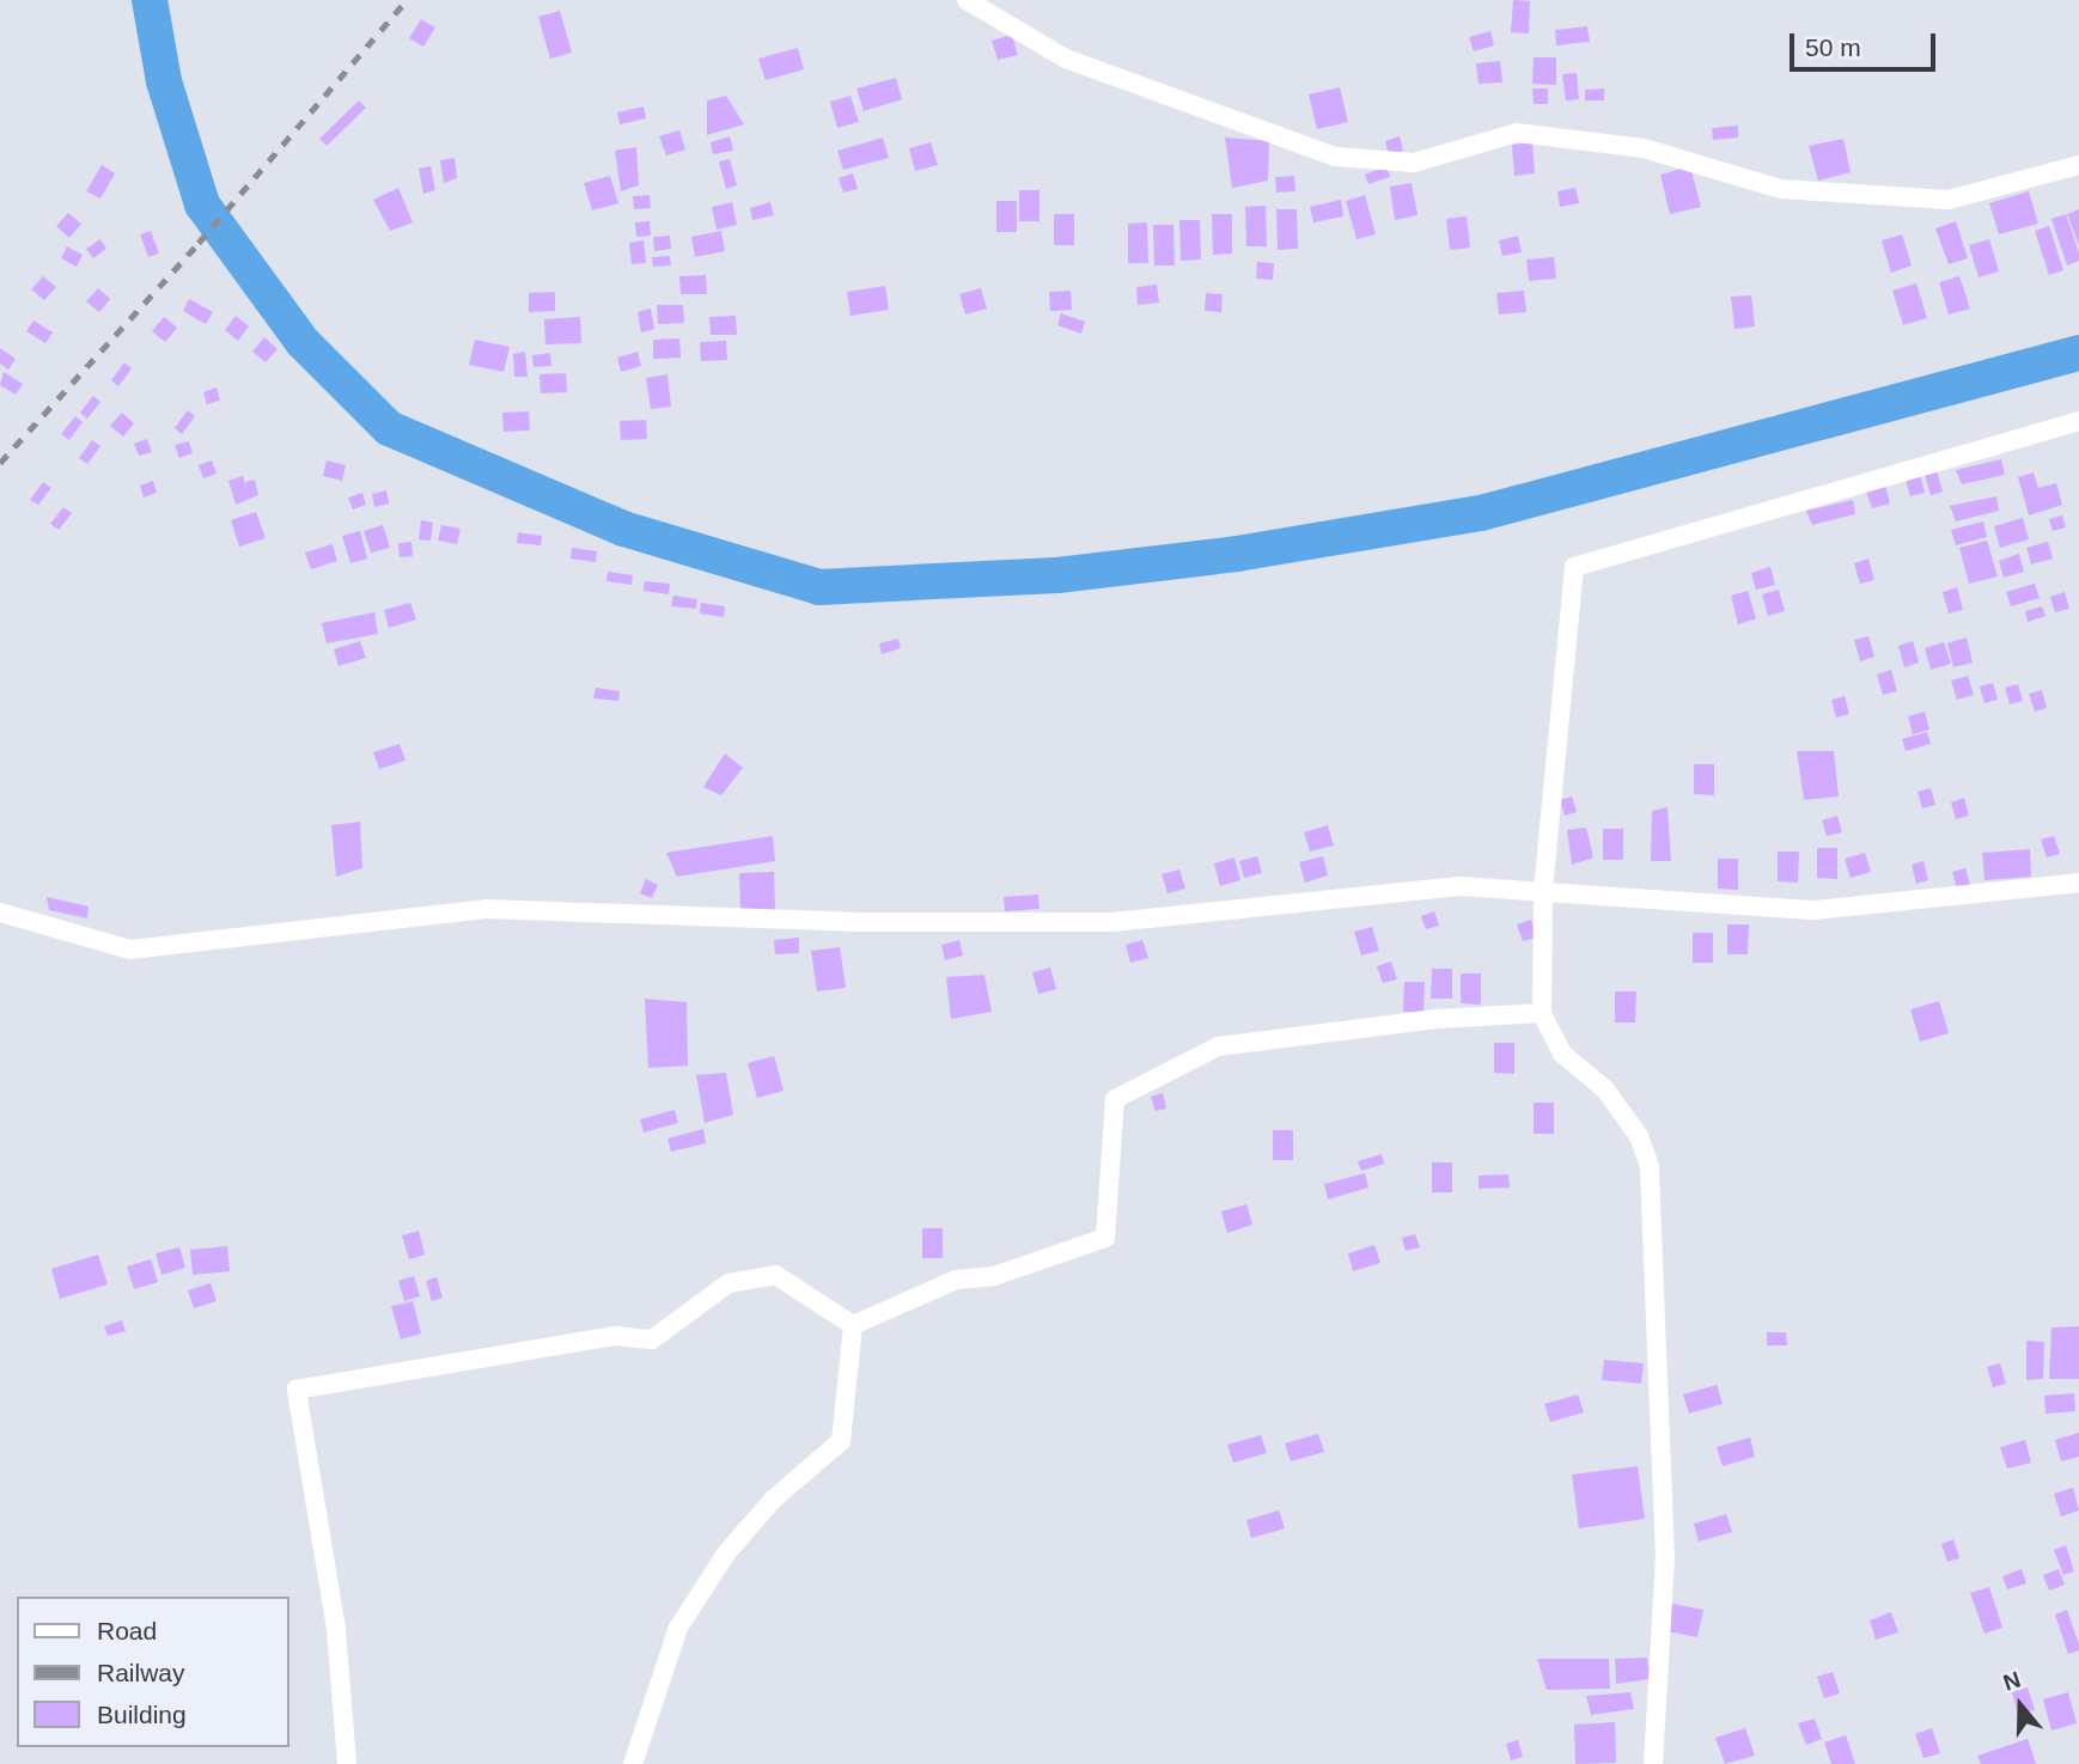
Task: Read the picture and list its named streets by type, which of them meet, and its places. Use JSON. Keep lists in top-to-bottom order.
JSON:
{
  "legend": ["Road", "Railway", "Building"],
  "scale_bar": "50 m",
  "north": "top"
}
